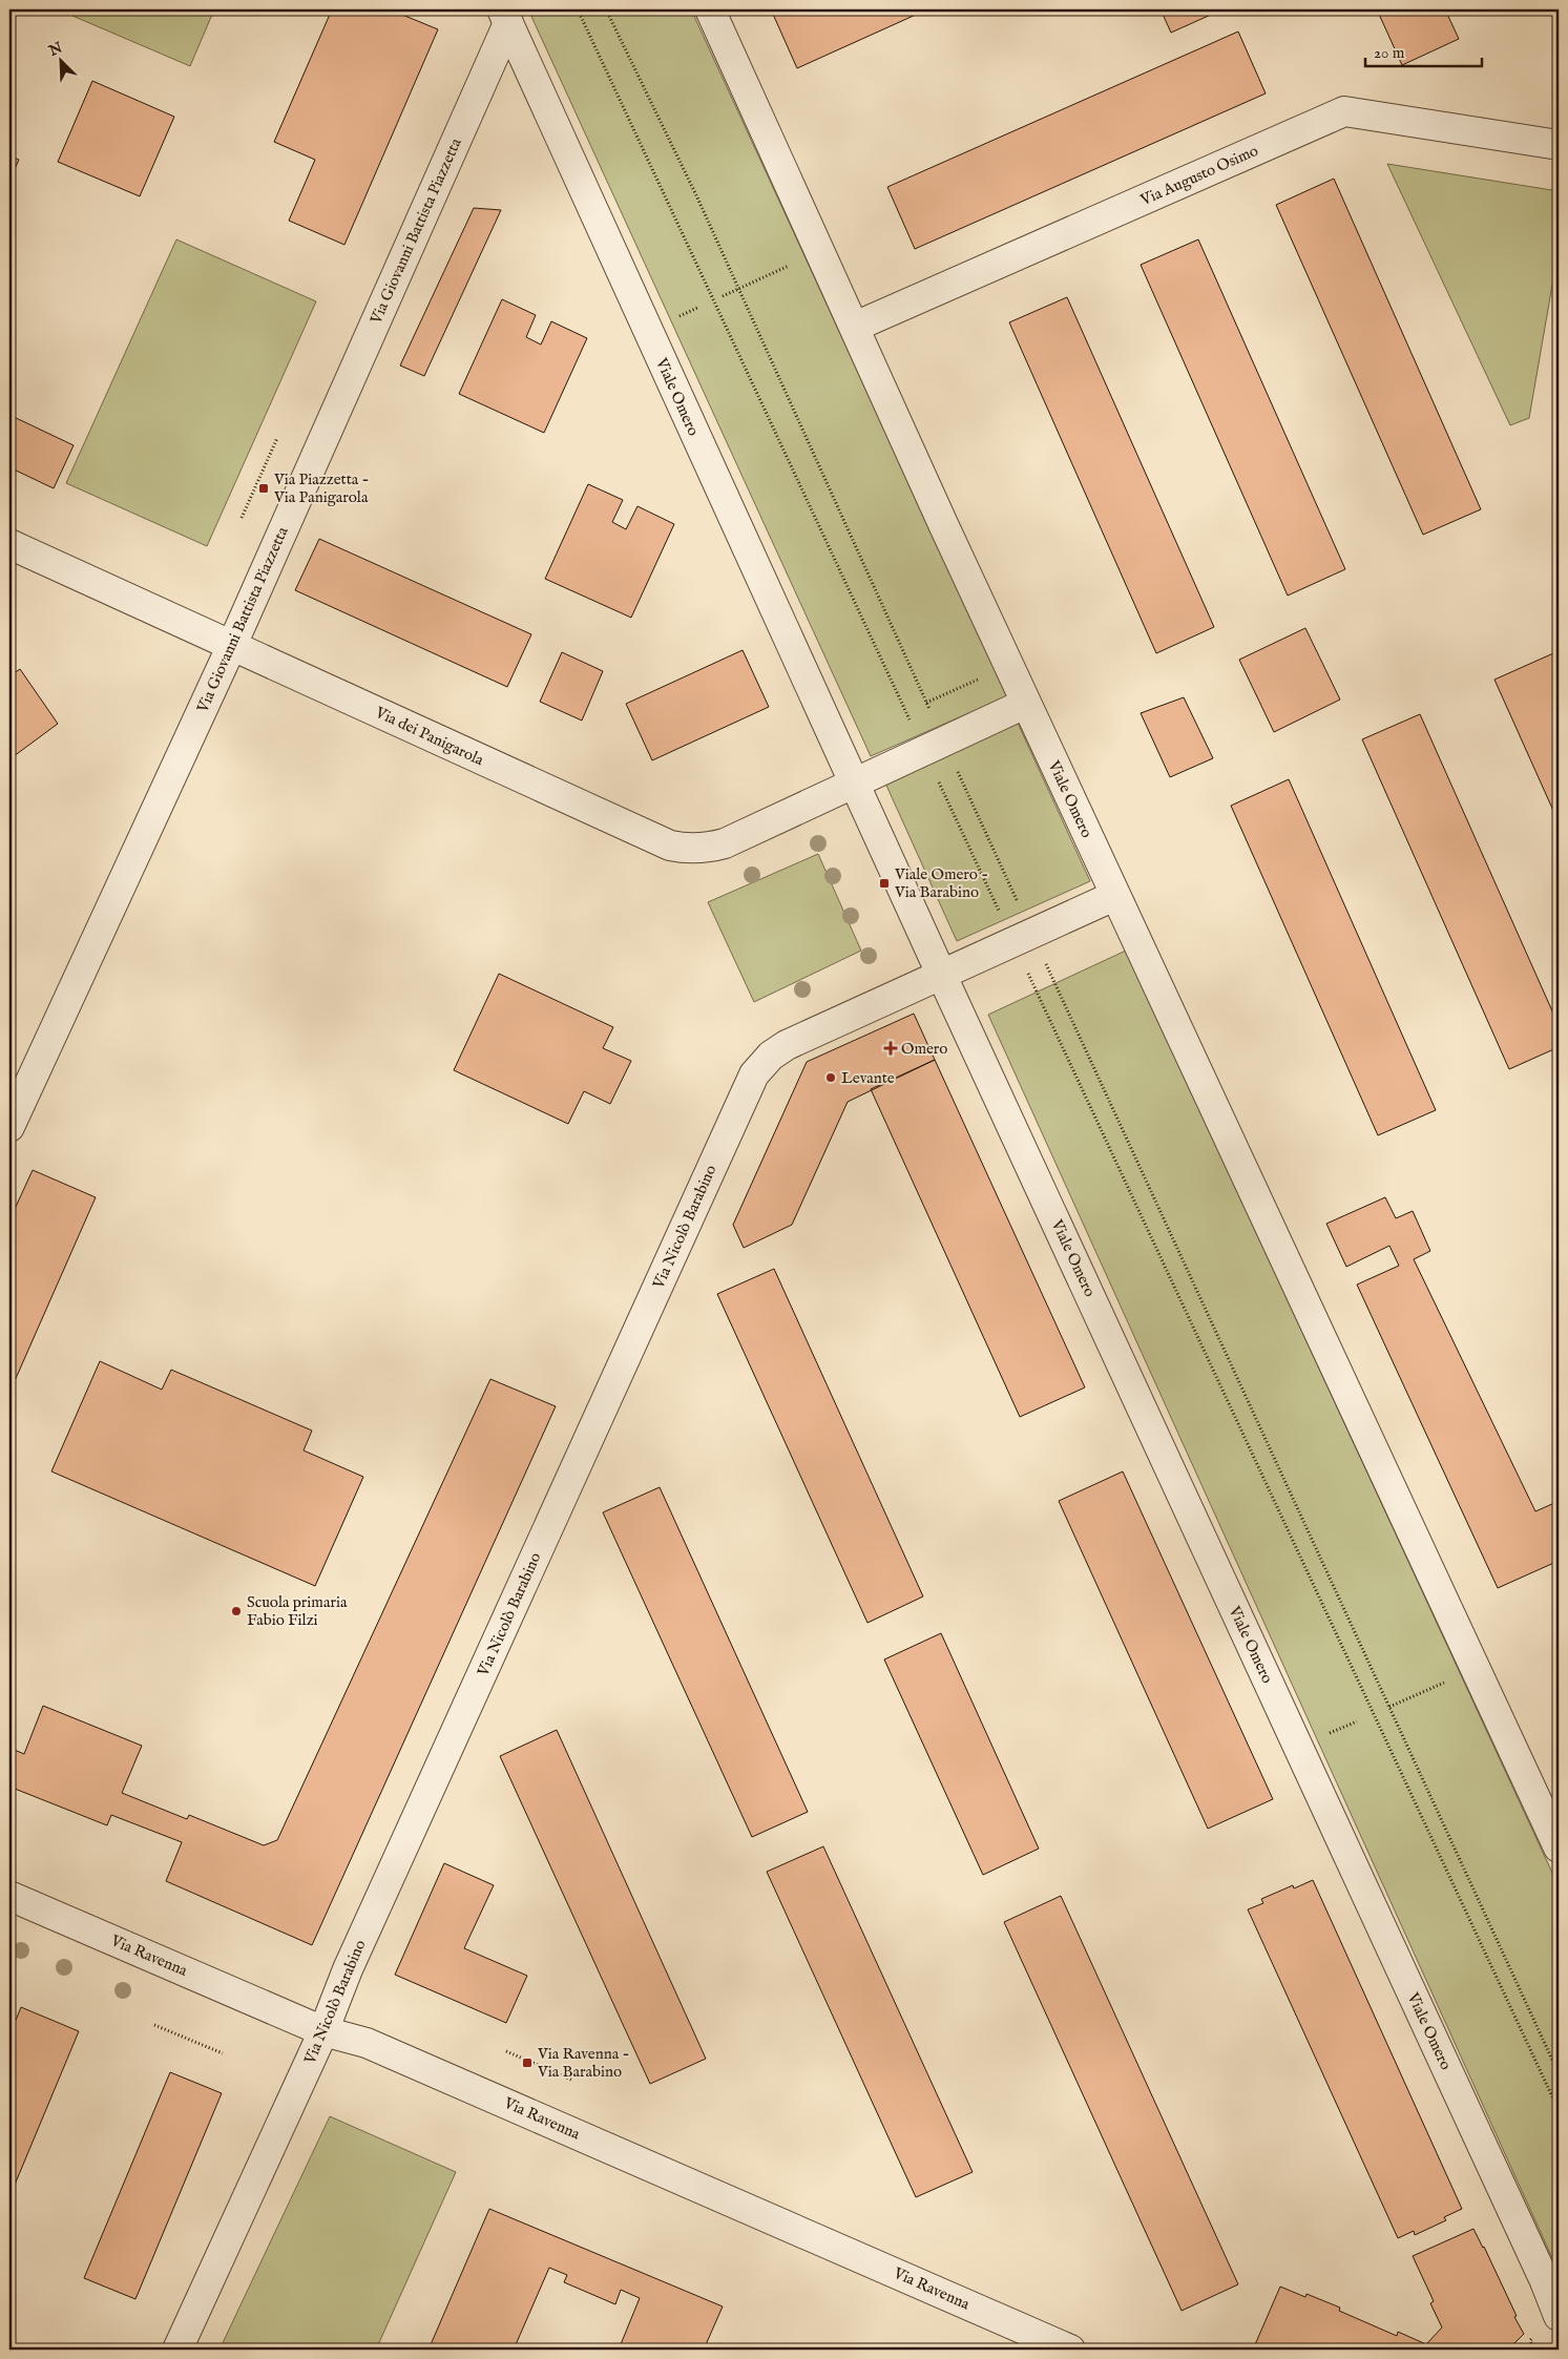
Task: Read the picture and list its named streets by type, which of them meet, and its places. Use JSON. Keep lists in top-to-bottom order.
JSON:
{
  "streets": {
    "street": [
      "Via Augusto Osimo",
      "Via Giovanni Battista Piazzetta",
      "Viale Omero",
      "Via dei Panigarola",
      "Via Nicolò Barabino",
      "Via Ravenna"
    ]
  },
  "crossings": [
    ["Via Augusto Osimo", "Viale Omero"],
    ["Via Giovanni Battista Piazzetta", "Viale Omero"],
    ["Via Giovanni Battista Piazzetta", "Via dei Panigarola"],
    ["Viale Omero", "Via dei Panigarola"],
    ["Viale Omero", "Via Nicolò Barabino"],
    ["Via Nicolò Barabino", "Via Ravenna"]
  ],
  "places": {
    "transit": ["Via Piazzetta - Via Panigarola", "Viale Omero - Via Barabino", "Via Ravenna - Via Barabino"],
    "health": ["Omero"],
    "other": ["Levante", "Scuola primaria Fabio Filzi"]
  },
  "scale_bar": "20 m",
  "north": "top left"
}
